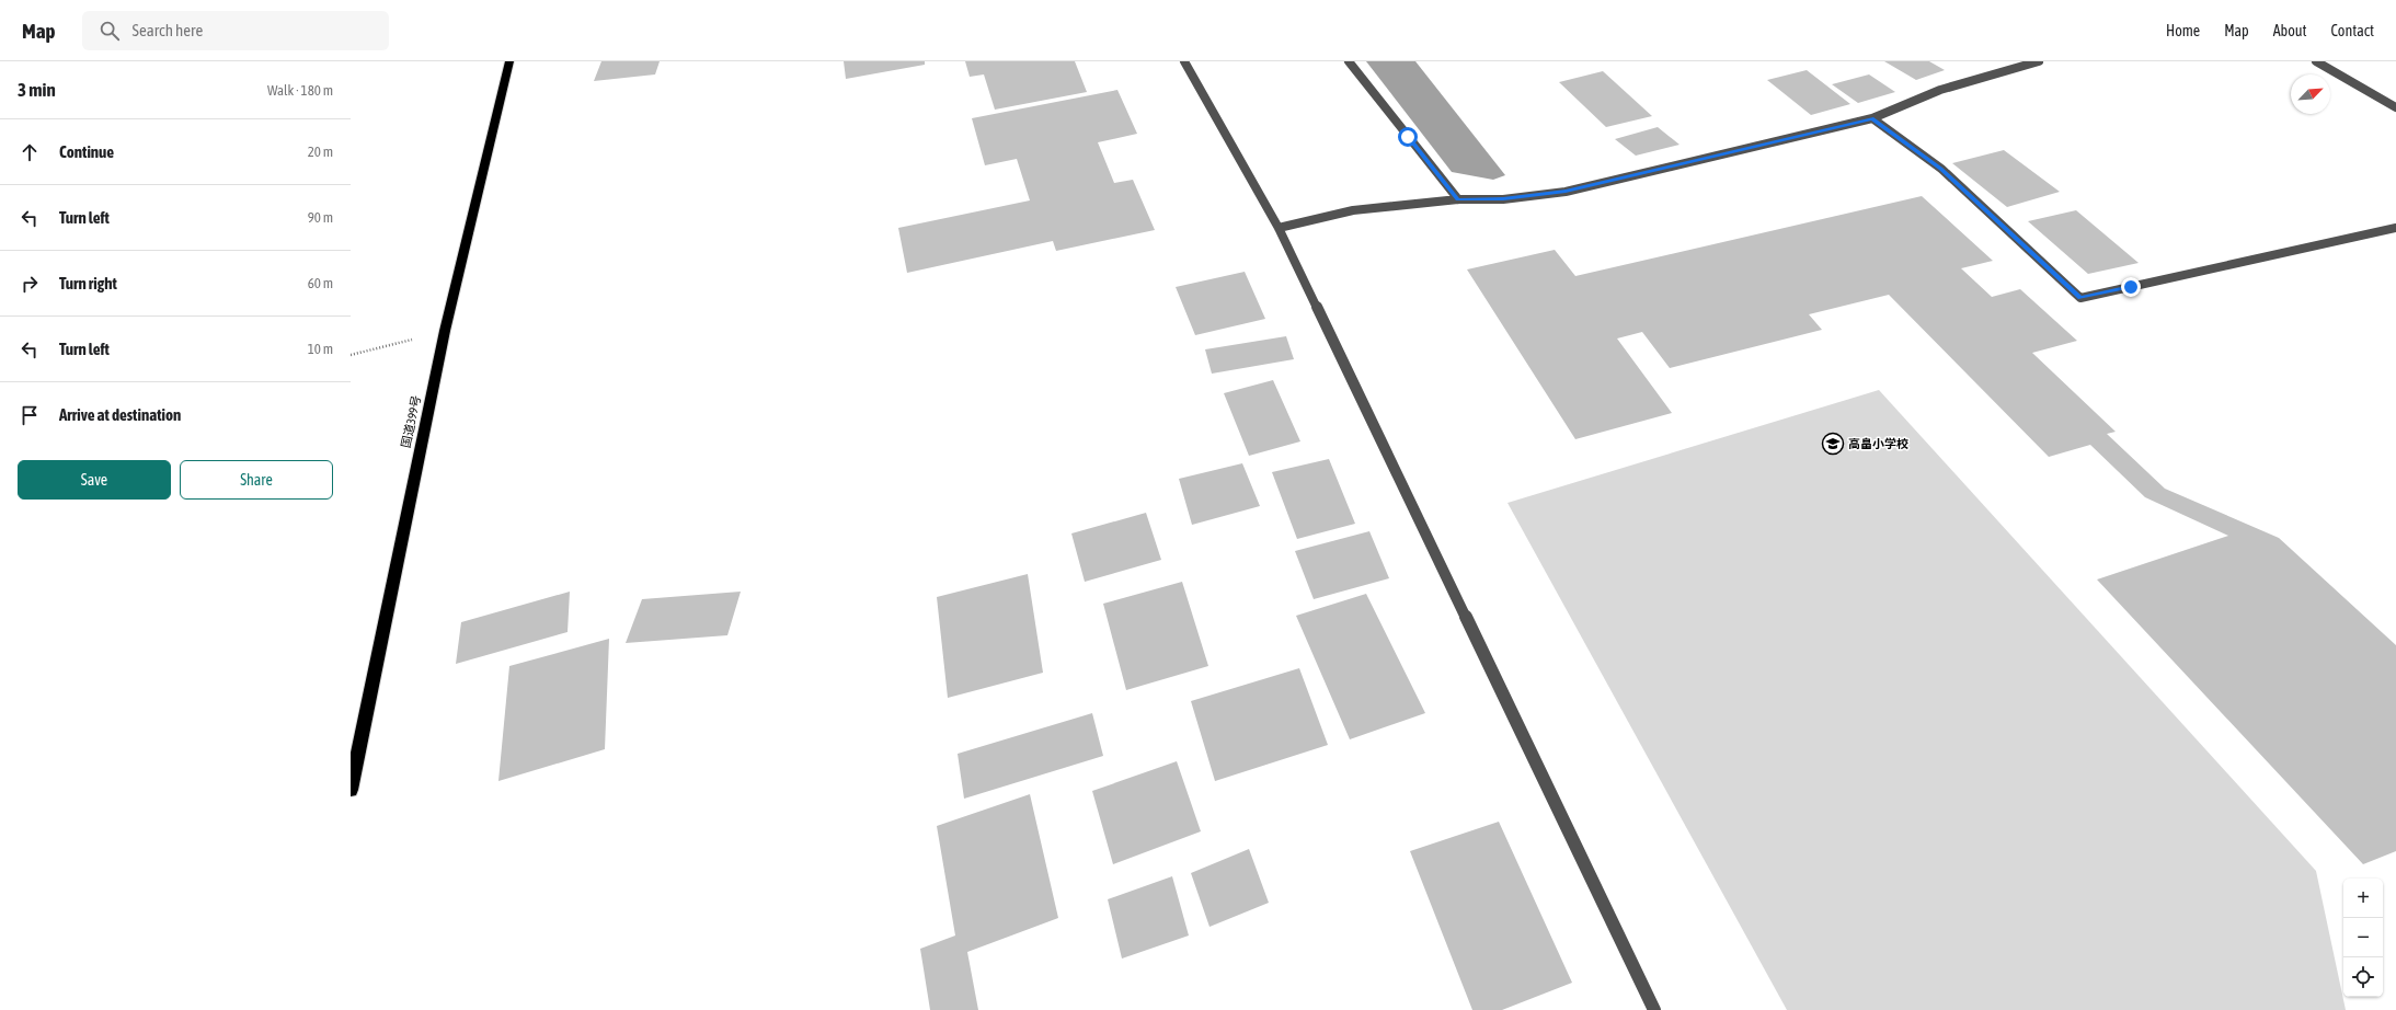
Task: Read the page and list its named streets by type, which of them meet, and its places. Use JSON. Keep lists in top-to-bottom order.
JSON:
{
  "streets": {
    "highway": ["国道399号"]
  },
  "places": {
    "school or university": ["高畠小学校"]
  },
  "north": "top right",
  "page": {
    "header": "Map",
    "search": "Search here",
    "nav": [
      "Home",
      "Map",
      "About",
      "Contact"
    ],
    "heading": ["3 min", "Walk · 180 m"],
    "list": [
      ["Continue", "20 m"],
      ["Turn left", "90 m"],
      ["Turn right", "60 m"],
      ["Turn left", "10 m"],
      "Arrive at destination"
    ],
    "buttons": ["Save", "Share"],
    "map_buttons": ["+", "−"]
  }
}
